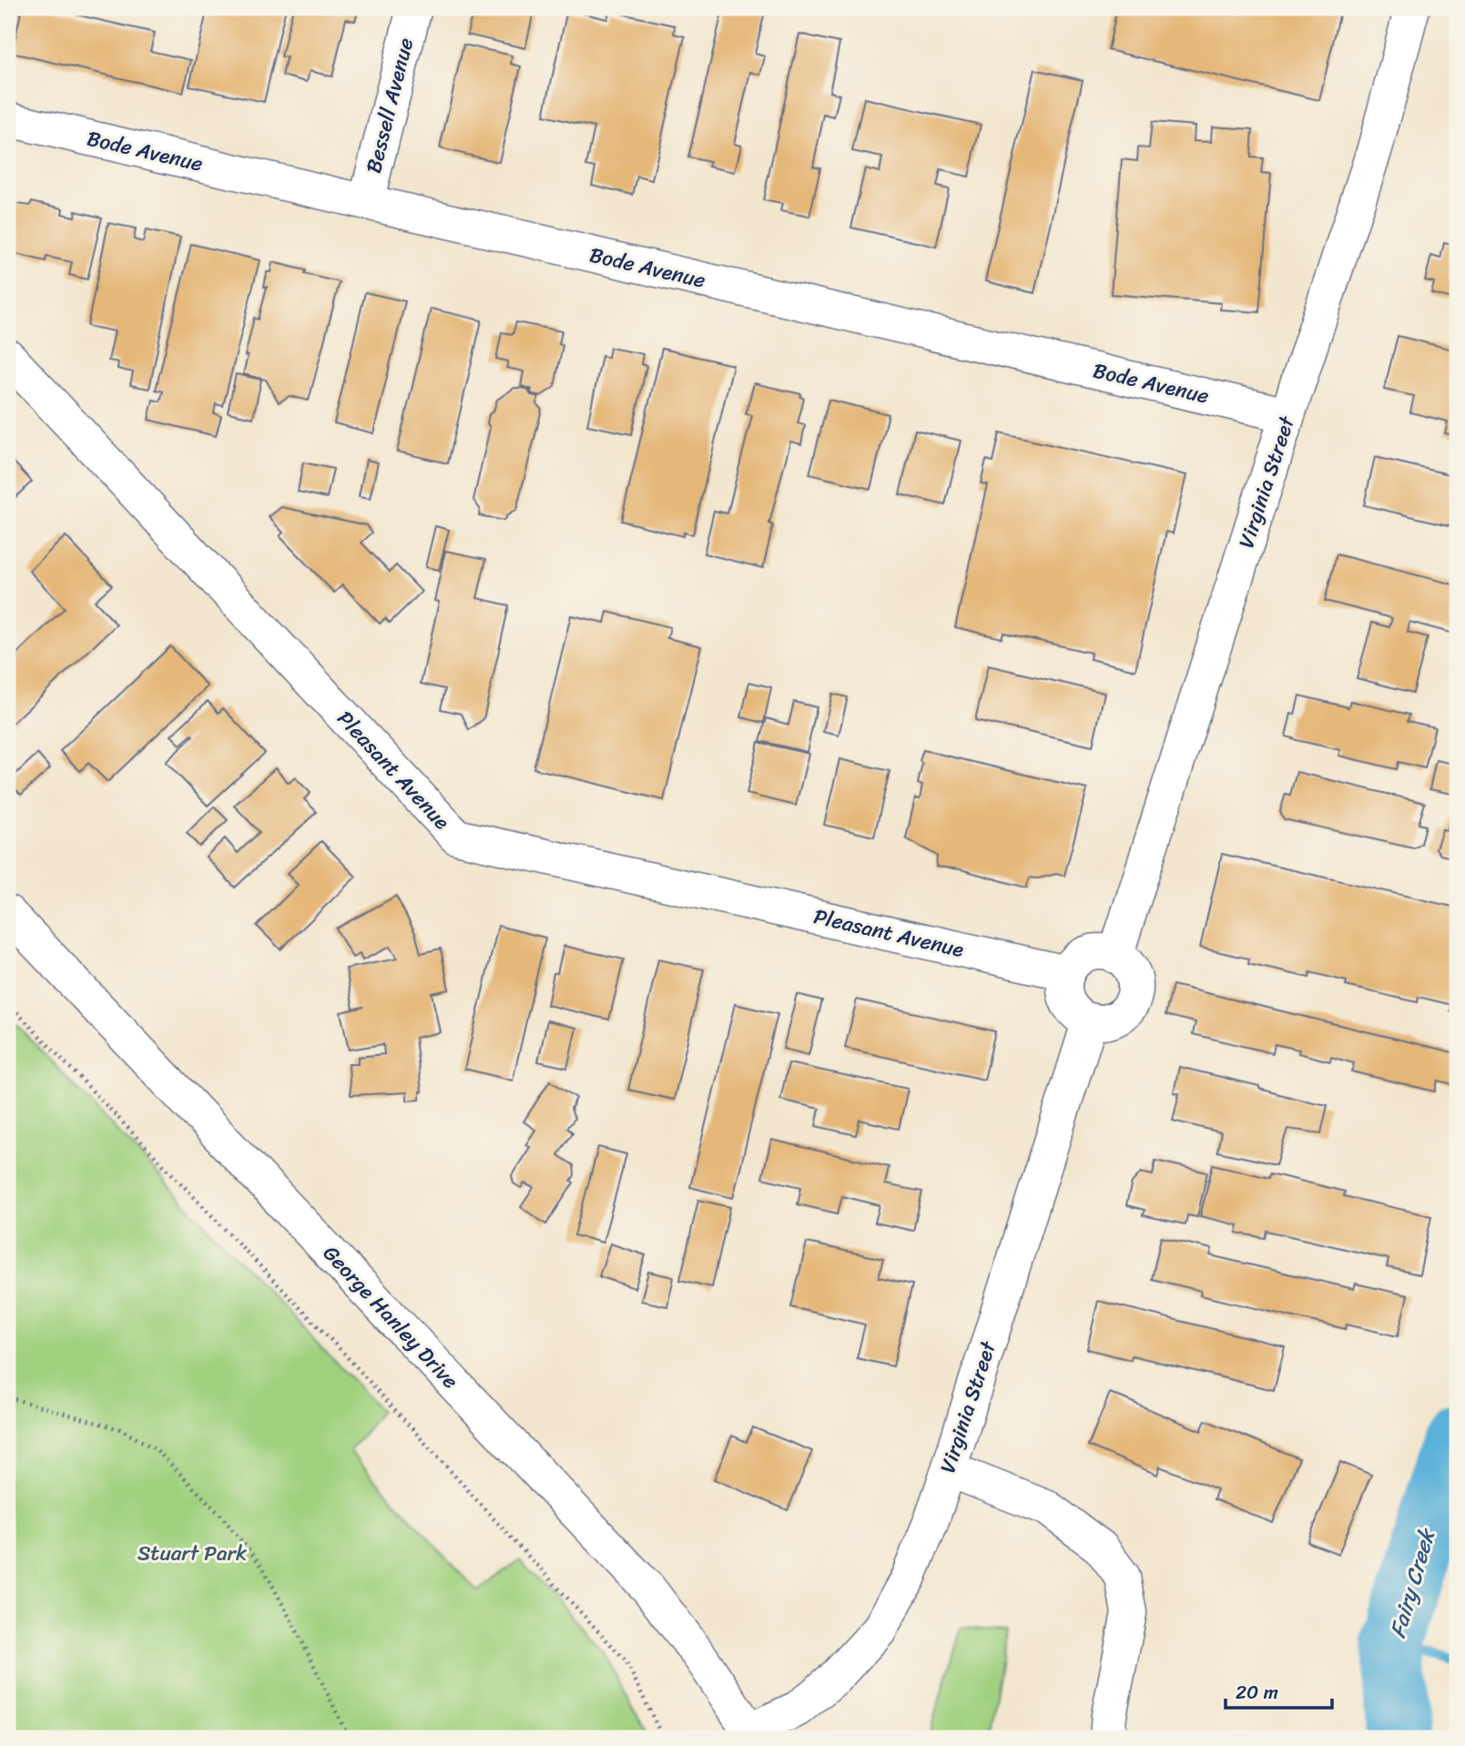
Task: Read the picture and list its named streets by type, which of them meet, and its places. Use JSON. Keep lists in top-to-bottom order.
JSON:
{
  "streets": {
    "street": [
      "Bessell Avenue",
      "Bode Avenue",
      "Virginia Street",
      "Pleasant Avenue",
      "George Hanley Drive"
    ]
  },
  "crossings": [
    ["Bessell Avenue", "Bode Avenue"],
    ["Bode Avenue", "Virginia Street"],
    ["Virginia Street", "Pleasant Avenue"],
    ["Virginia Street", "George Hanley Drive"]
  ],
  "water": ["Fairy Creek"],
  "parks": ["Stuart Park"],
  "scale_bar": "20 m"
}
